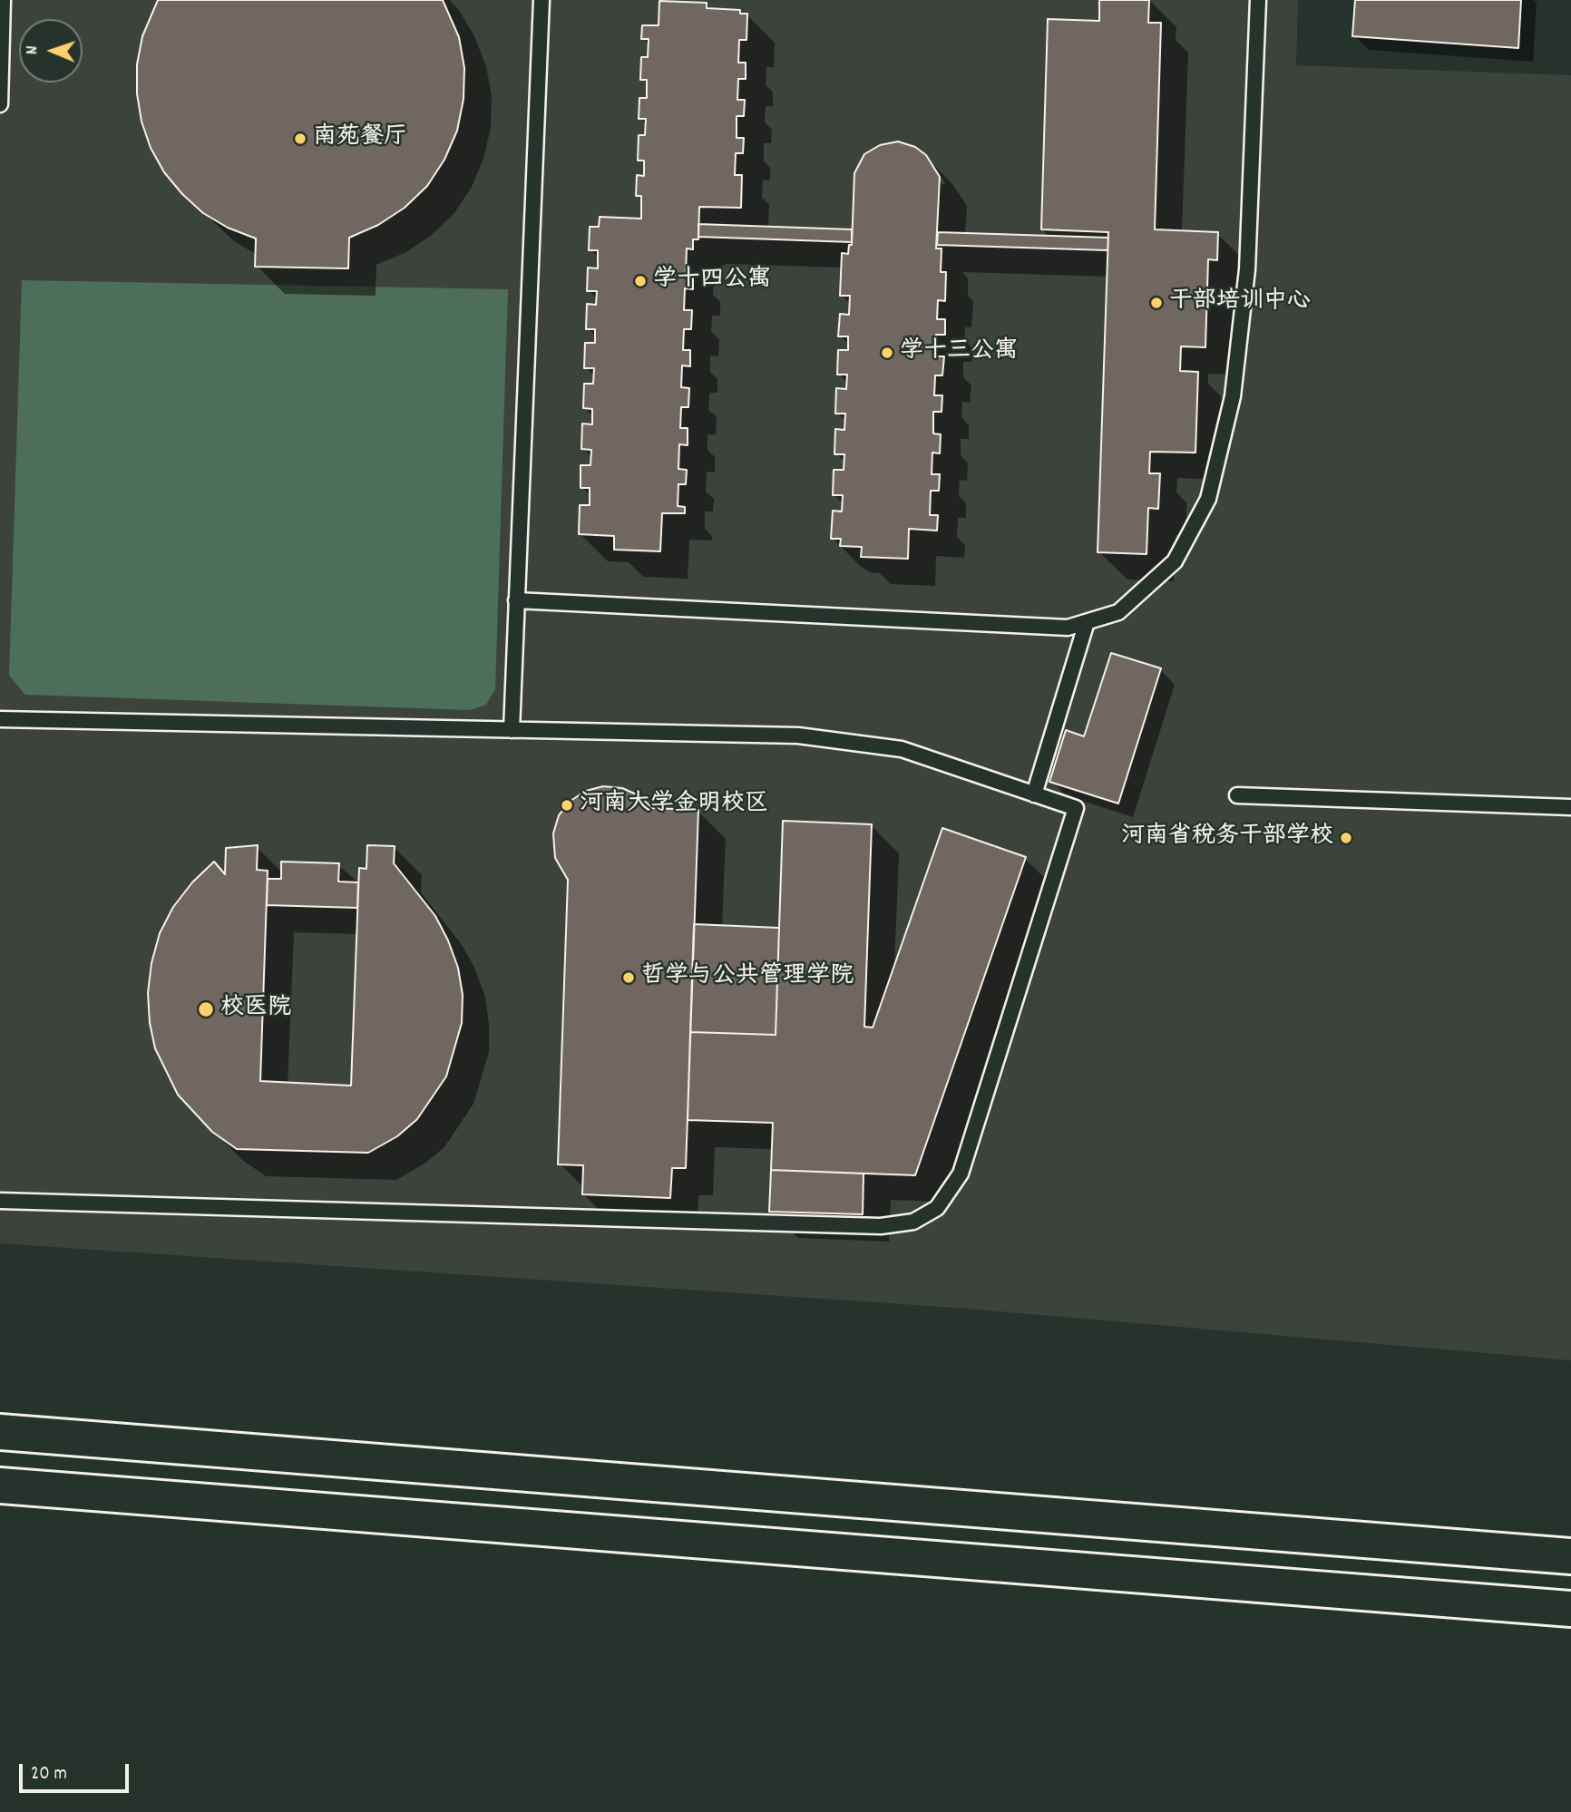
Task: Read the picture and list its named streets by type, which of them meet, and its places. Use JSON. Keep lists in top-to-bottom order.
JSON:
{
  "places": [
    "南苑餐厅",
    "学十四公寓",
    "干部培训中心",
    "学十三公寓",
    "河南大学金明校区",
    "河南省税务干部学校",
    "哲学与公共管理学院",
    "校医院"
  ],
  "scale_bar": "20 m",
  "north": "left"
}
